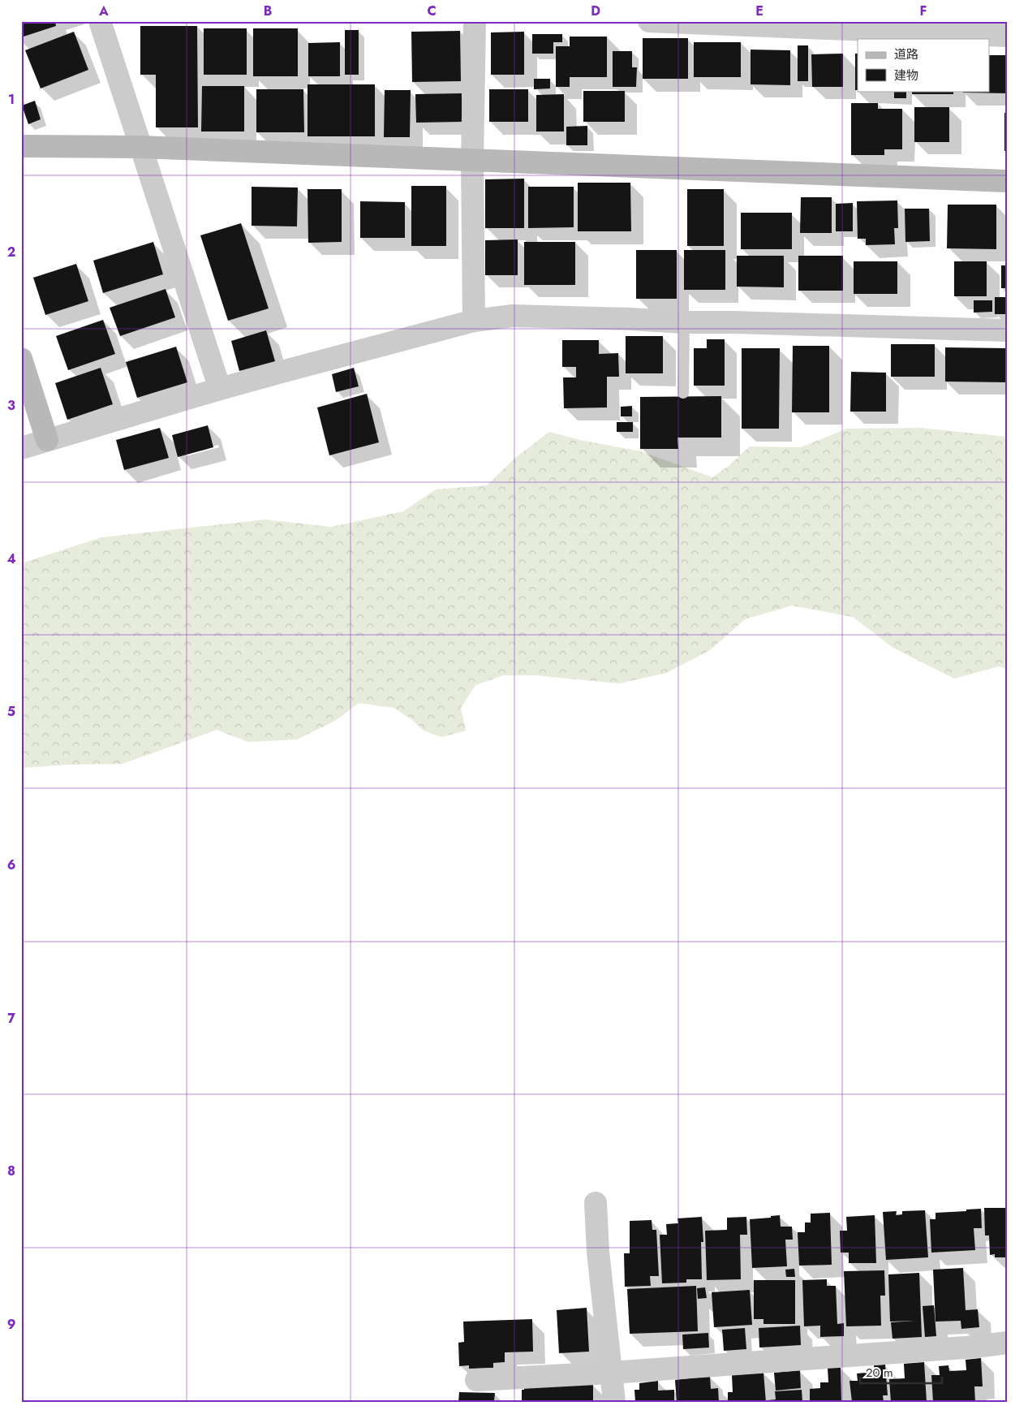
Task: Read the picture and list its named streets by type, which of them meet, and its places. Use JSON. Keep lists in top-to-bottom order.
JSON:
{
  "legend": ["道路", "建物"],
  "scale_bar": "20 m",
  "grid": {
    "columns": [
      "A",
      "B",
      "C",
      "D",
      "E",
      "F"
    ],
    "rows": [
      "1",
      "2",
      "3",
      "4",
      "5",
      "6",
      "7",
      "8",
      "9"
    ]
  }
}
